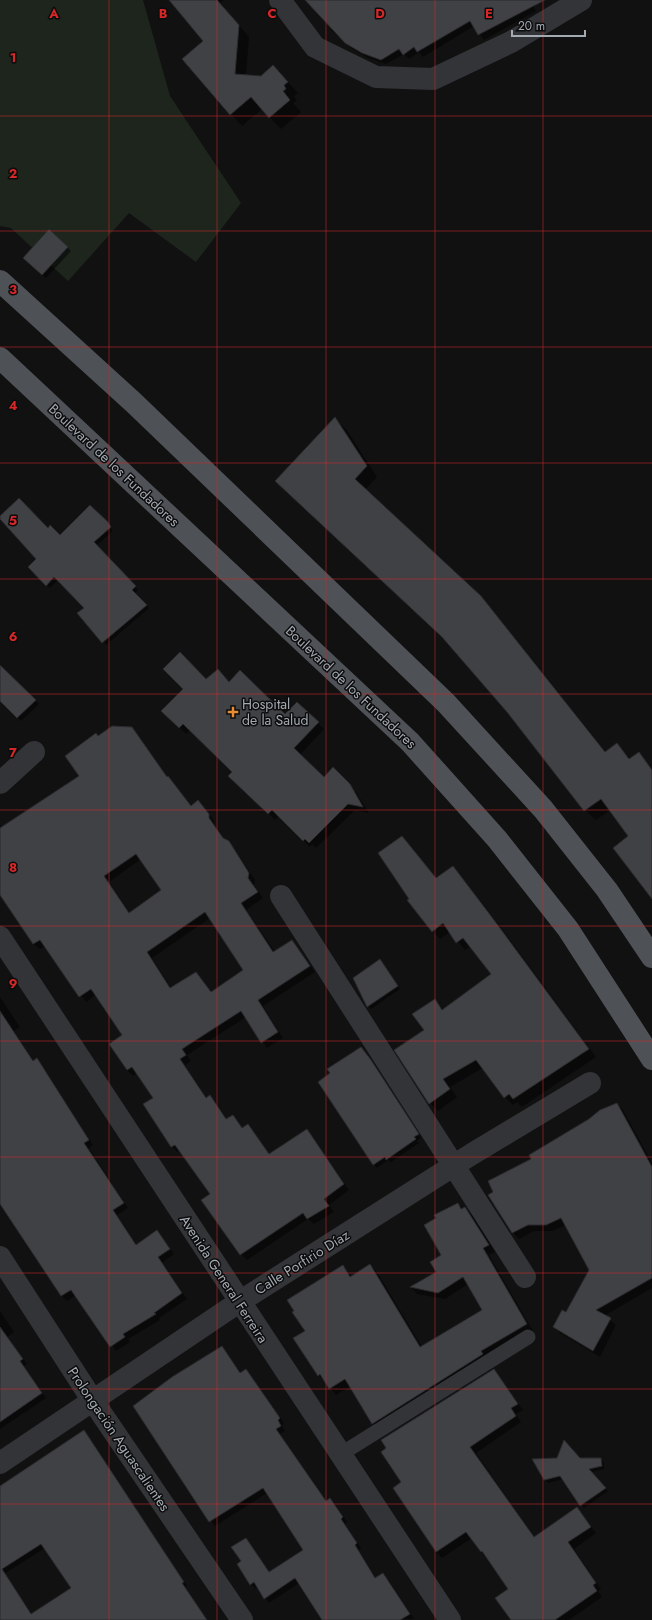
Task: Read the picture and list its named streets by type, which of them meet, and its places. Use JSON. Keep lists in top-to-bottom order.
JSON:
{
  "streets": {
    "main road": ["Boulevard de los Fundadores"],
    "street": ["Calle Porfirio Díaz", "Avenida General Ferreira", "Prolongación Aguascalientes"]
  },
  "crossings": [
    ["Calle Porfirio Díaz", "Avenida General Ferreira"],
    ["Calle Porfirio Díaz", "Prolongación Aguascalientes"]
  ],
  "places": {
    "health": ["Hospital de la Salud"]
  },
  "scale_bar": "20 m",
  "grid": {
    "columns": [
      "A",
      "B",
      "C",
      "D",
      "E"
    ],
    "rows": [
      "1",
      "2",
      "3",
      "4",
      "5",
      "6",
      "7",
      "8",
      "9"
    ]
  }
}
